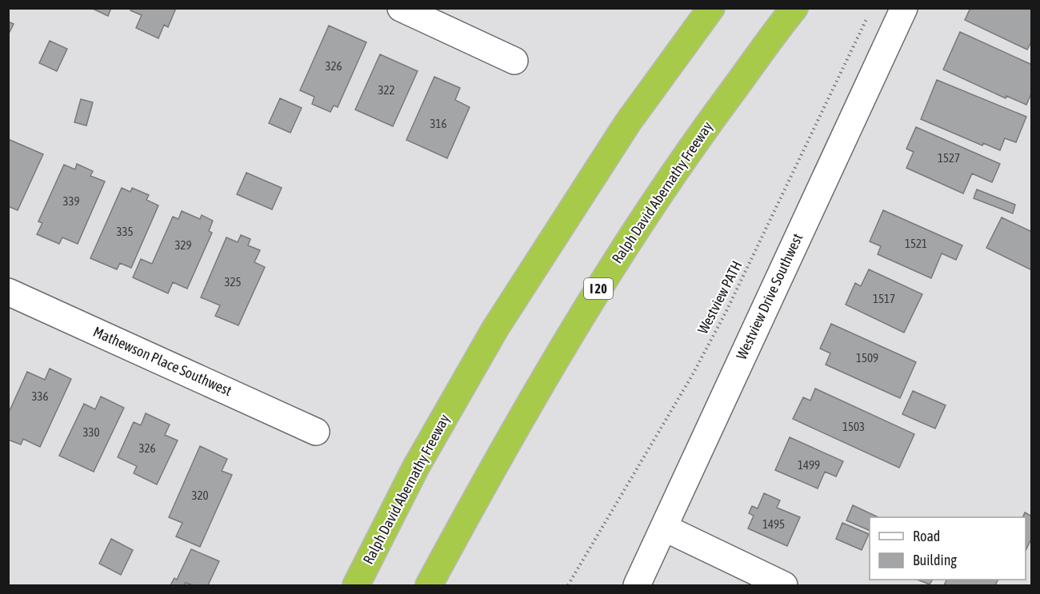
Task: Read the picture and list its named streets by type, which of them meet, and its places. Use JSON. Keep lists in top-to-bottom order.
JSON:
{
  "streets": {
    "highway": ["Ralph David Abernathy Freeway", "I 20"],
    "street": ["Westview Drive Southwest", "Mathewson Place Southwest"],
    "path": ["Westview PATH"]
  },
  "house_numbers": [
    "326",
    "322",
    "316",
    "1527",
    "339",
    "335",
    "1521",
    "329",
    "325",
    "1517",
    "1509",
    "336",
    "1503",
    "330",
    "326",
    "1499",
    "320",
    "1495"
  ],
  "legend": ["Road", "Building"]
}
